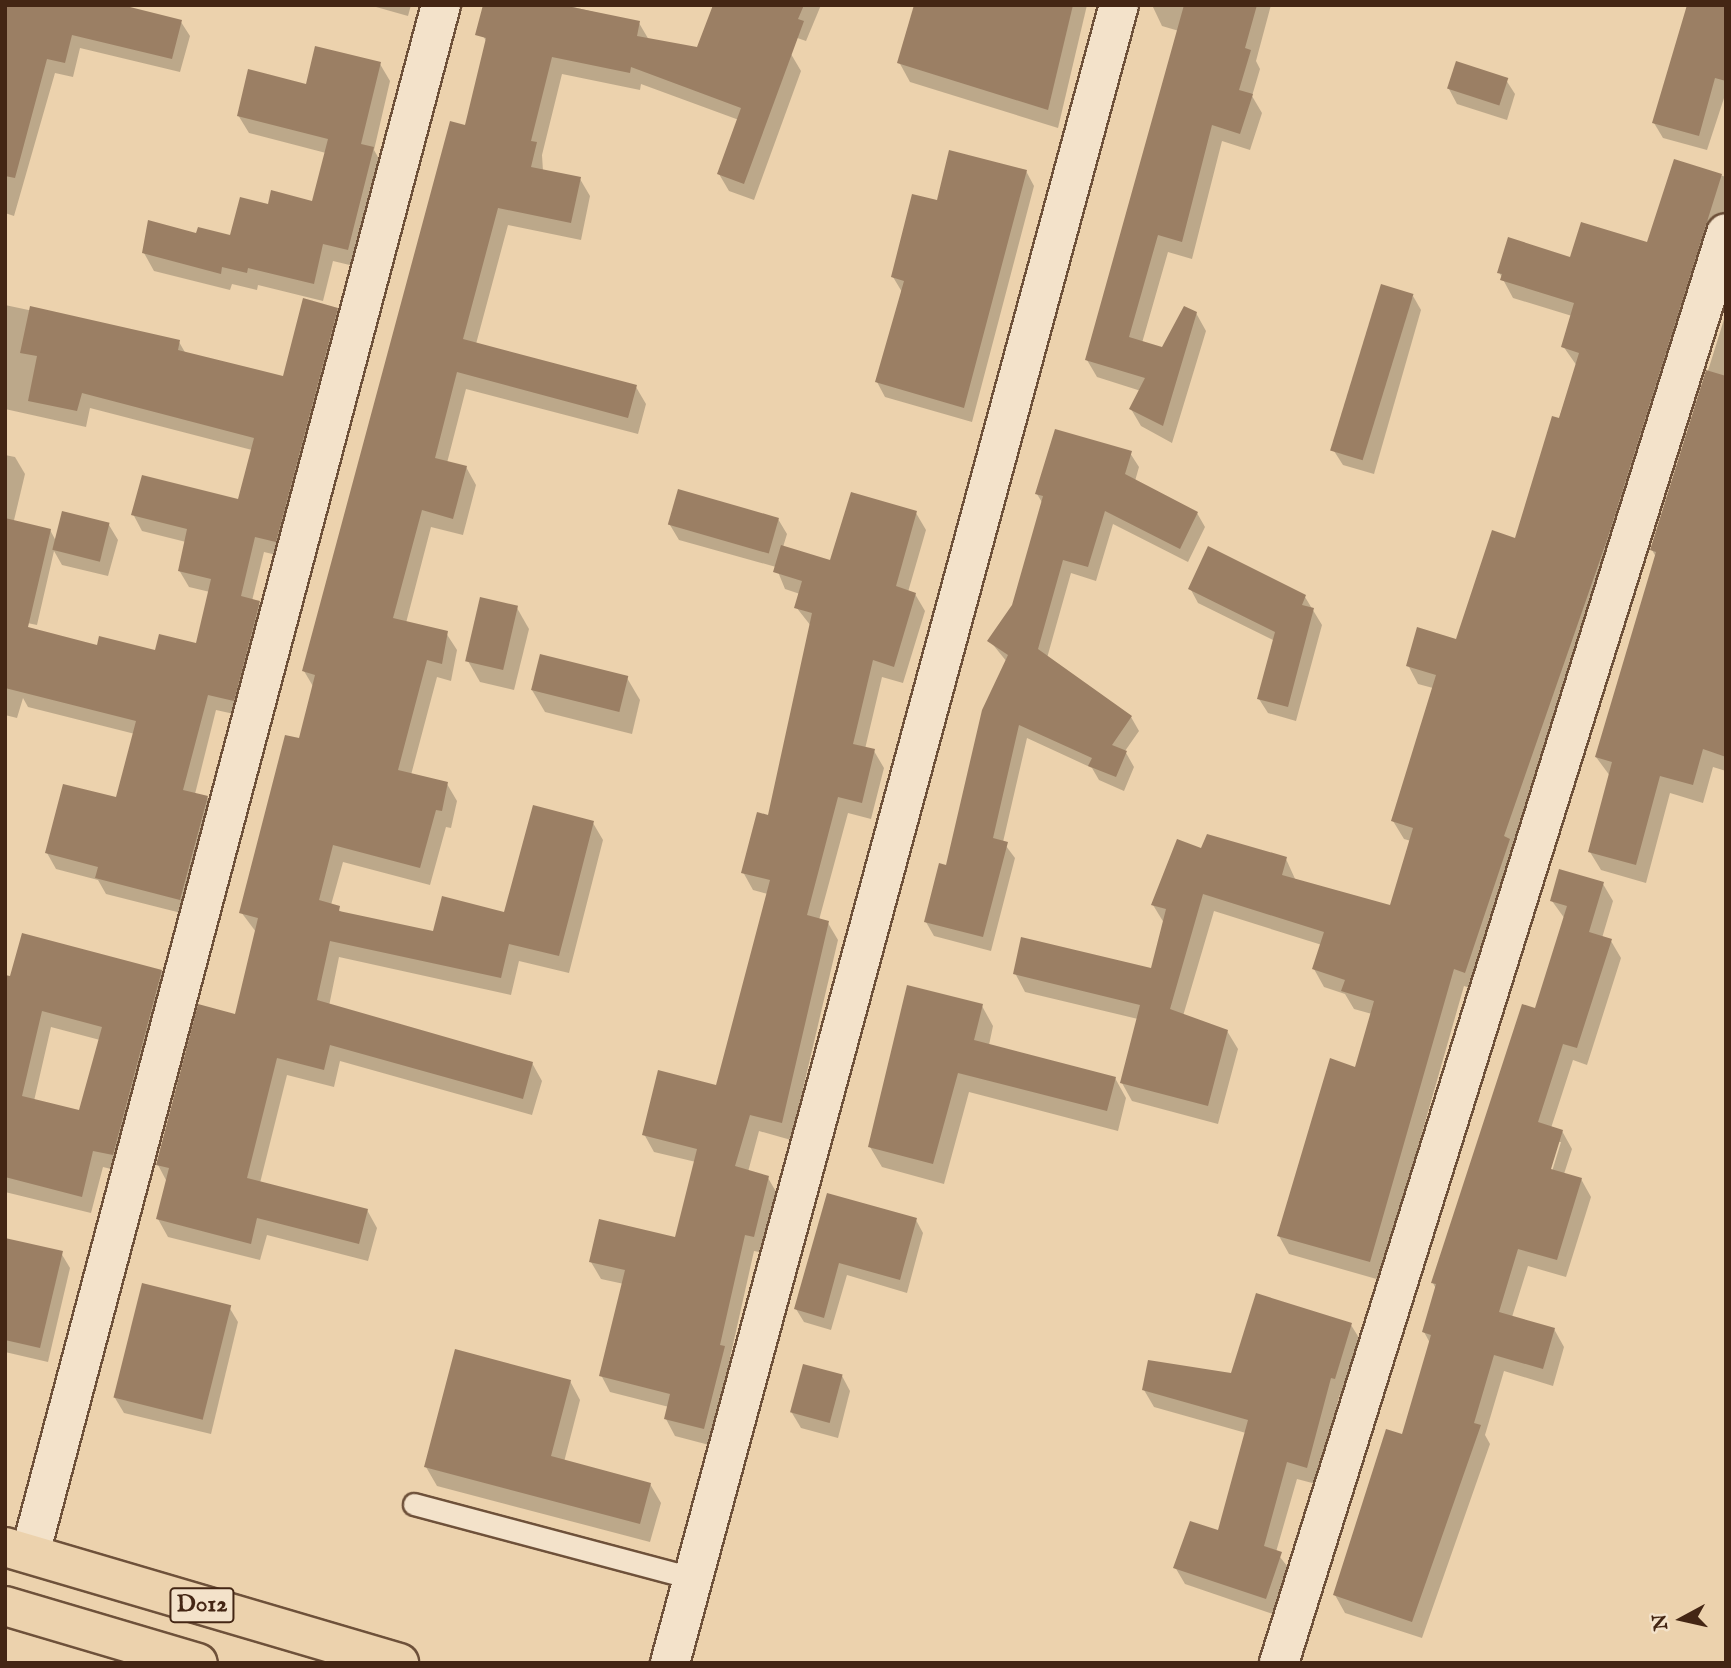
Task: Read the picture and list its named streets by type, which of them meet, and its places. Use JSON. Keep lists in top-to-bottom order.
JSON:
{
  "streets": {
    "highway": ["D012"]
  },
  "north": "left"
}
